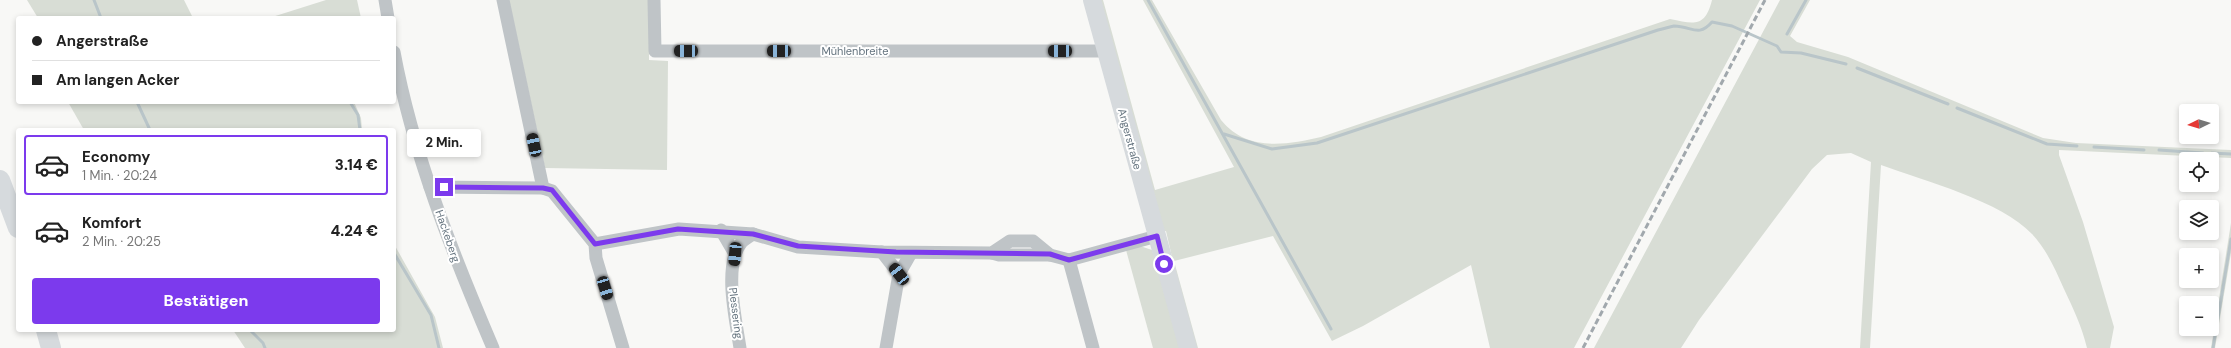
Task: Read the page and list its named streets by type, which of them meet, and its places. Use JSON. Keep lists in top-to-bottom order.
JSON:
{
  "streets": {
    "street": [
      "Mühlenbreite",
      "Angerstraße",
      "Hackeberg",
      "Plessering"
    ]
  },
  "crossings": [
    ["Mühlenbreite", "Angerstraße"]
  ],
  "north": "left",
  "page": {
    "banner": ["Angerstraße", "Am langen Acker"],
    "map_buttons": ["+", "−"],
    "bubble": "2 Min.",
    "list": [
      {
        "name": "Economy",
        "note": "1 Min. · 20:24",
        "value": "3.14 €"
      },
      {
        "name": "Komfort",
        "note": "2 Min. · 20:25",
        "value": "4.24 €"
      }
    ],
    "buttons": "Bestätigen"
  }
}
